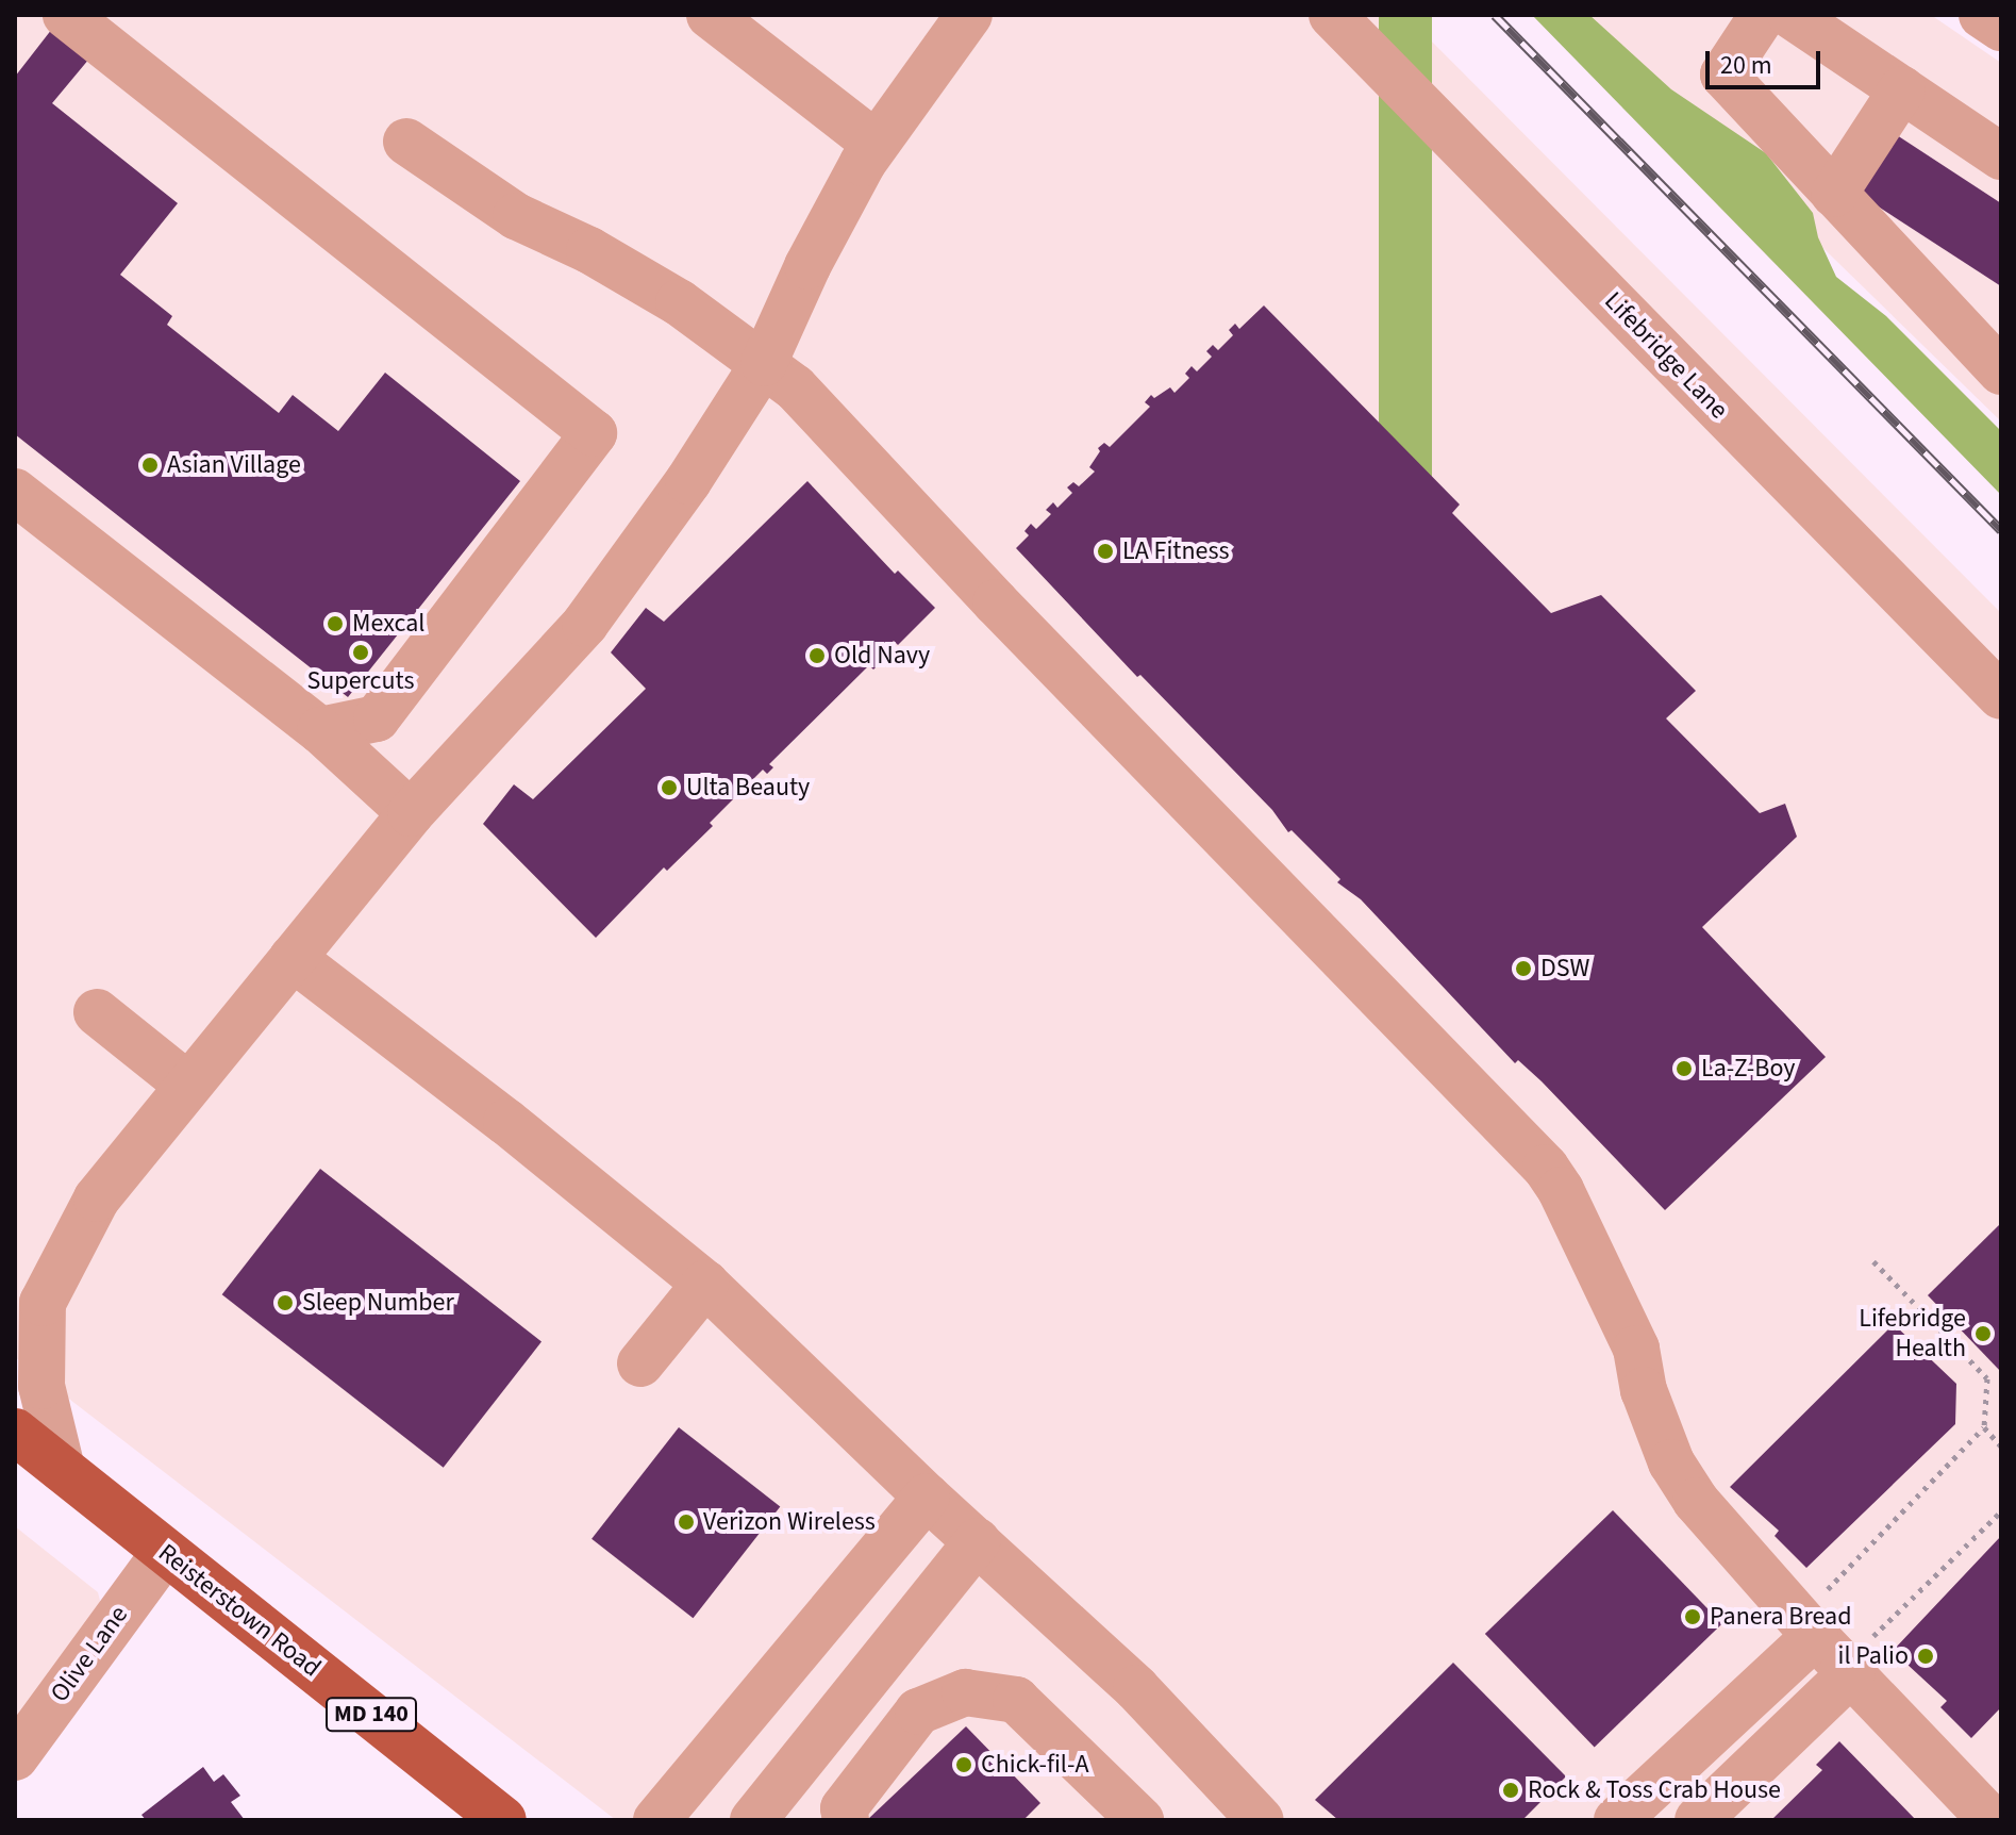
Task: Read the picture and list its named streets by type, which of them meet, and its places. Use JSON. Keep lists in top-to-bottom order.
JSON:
{
  "streets": {
    "main road": ["Reisterstown Road", "MD 140"],
    "street": ["Lifebridge Lane", "Olive Lane"]
  },
  "crossings": [
    ["Reisterstown Road", "Olive Lane"]
  ],
  "places": [
    "Asian Village",
    "LA Fitness",
    "Mexcal",
    "Supercuts",
    "Old Navy",
    "Ulta Beauty",
    "DSW",
    "La-Z-Boy",
    "Sleep Number",
    "Lifebridge Health",
    "Verizon Wireless",
    "Panera Bread",
    "il Palio",
    "Chick-fil-A",
    "Rock & Toss Crab House"
  ],
  "scale_bar": "20 m"
}
